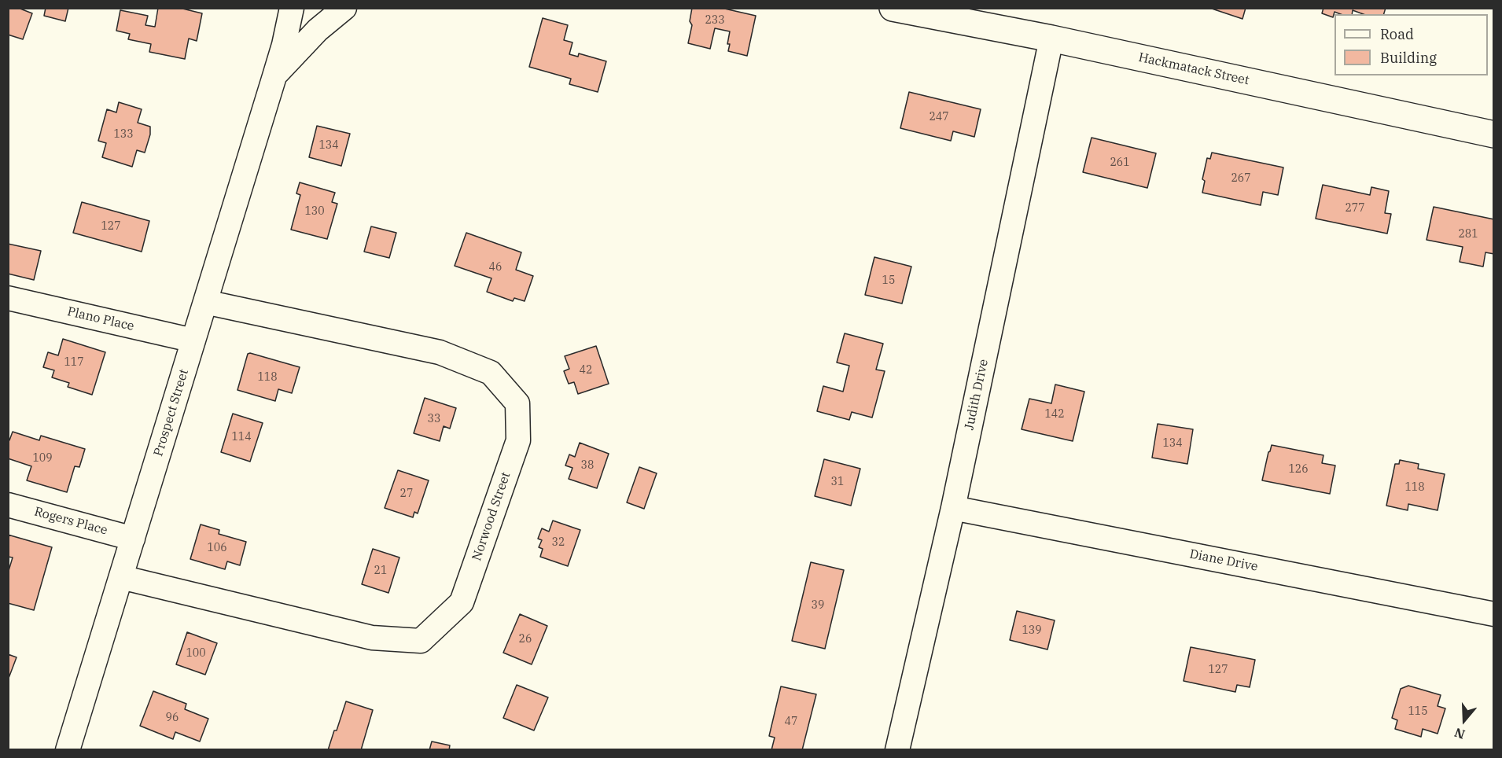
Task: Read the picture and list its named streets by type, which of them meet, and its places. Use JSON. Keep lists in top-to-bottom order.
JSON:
{
  "streets": {
    "street": [
      "Hackmatack Street",
      "Plano Place",
      "Judith Drive",
      "Prospect Street",
      "Norwood Street",
      "Rogers Place",
      "Diane Drive"
    ]
  },
  "crossings": [
    ["Hackmatack Street", "Judith Drive"],
    ["Plano Place", "Prospect Street"],
    ["Judith Drive", "Diane Drive"],
    ["Prospect Street", "Norwood Street"],
    ["Prospect Street", "Rogers Place"]
  ],
  "house_numbers": [
    "233",
    "247",
    "133",
    "134",
    "261",
    "267",
    "277",
    "130",
    "127",
    "281",
    "46",
    "15",
    "117",
    "42",
    "118",
    "142",
    "33",
    "114",
    "134",
    "109",
    "38",
    "126",
    "31",
    "118",
    "27",
    "32",
    "106",
    "21",
    "39",
    "139",
    "26",
    "100",
    "127",
    "115",
    "96",
    "47"
  ],
  "legend": ["Road", "Building"],
  "north": "bottom"
}
